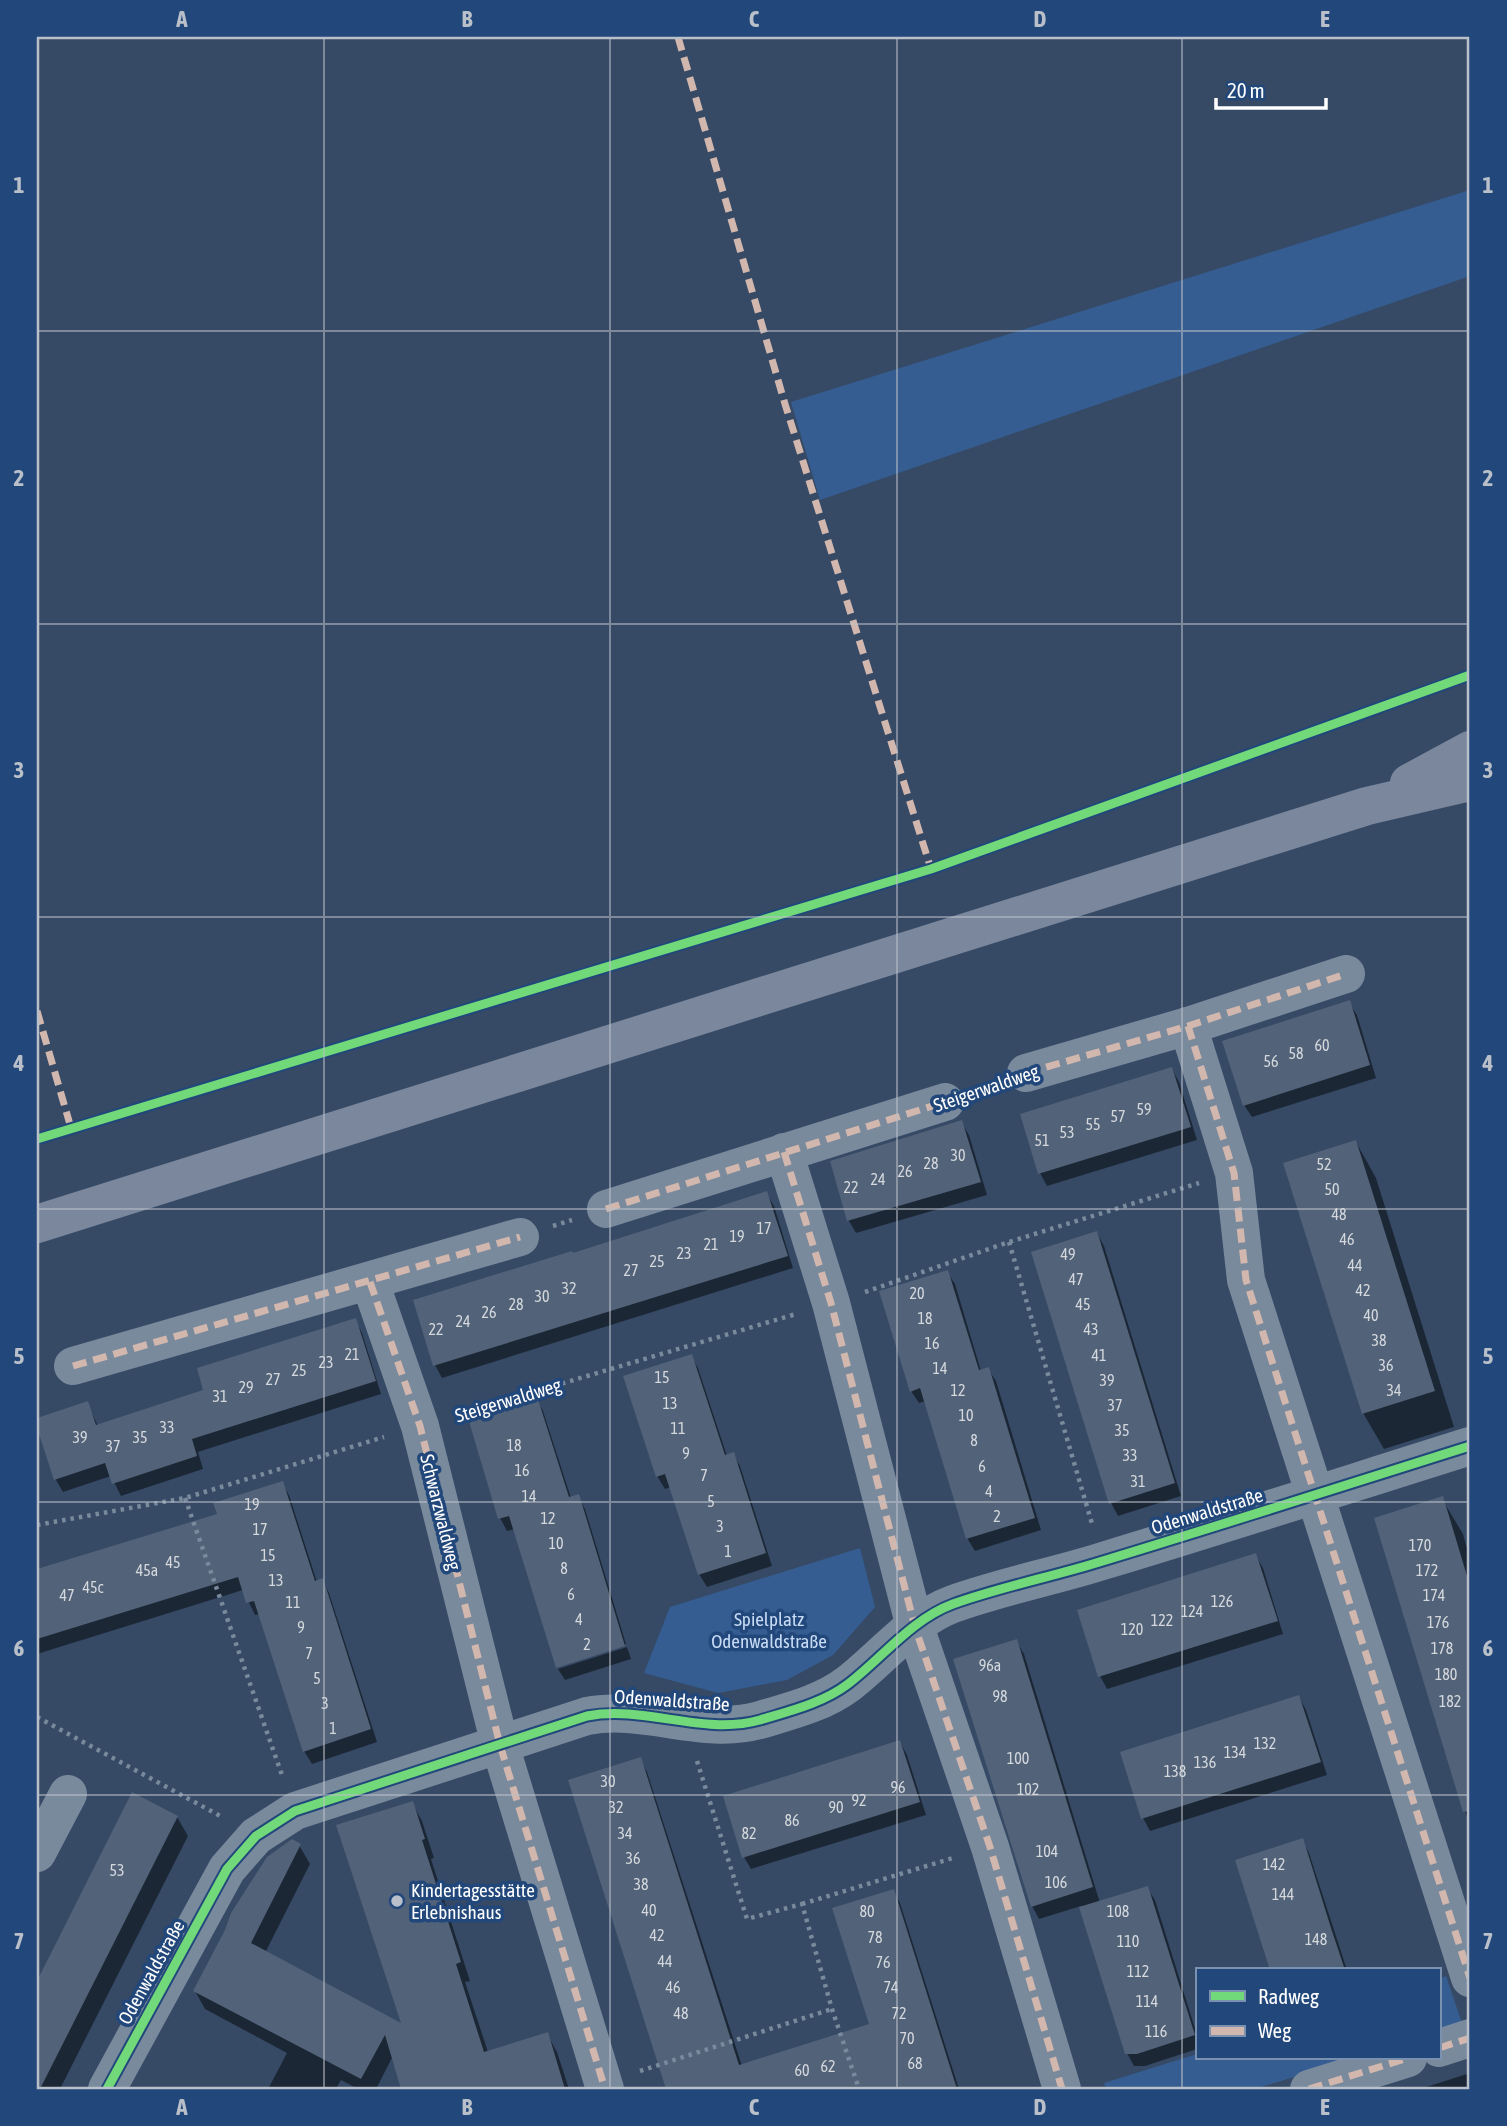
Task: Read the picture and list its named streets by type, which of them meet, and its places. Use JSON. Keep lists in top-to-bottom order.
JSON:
{
  "streets": {
    "street": ["Steigerwaldweg", "Odenwaldstraße", "Schwarzwaldweg"]
  },
  "crossings": [
    ["Steigerwaldweg", "Schwarzwaldweg"],
    ["Odenwaldstraße", "Schwarzwaldweg"]
  ],
  "parks": ["Spielplatz Odenwaldstraße"],
  "places": ["Kindertagesstätte Erlebnishaus"],
  "house_numbers": [
    "60",
    "58",
    "56",
    "59",
    "57",
    "55",
    "53",
    "51",
    "30",
    "28",
    "52",
    "26",
    "24",
    "22",
    "50",
    "48",
    "17",
    "19",
    "46",
    "21",
    "23",
    "49",
    "25",
    "44",
    "27",
    "47",
    "32",
    "42",
    "20",
    "30",
    "28",
    "45",
    "26",
    "40",
    "18",
    "24",
    "22",
    "43",
    "38",
    "16",
    "21",
    "41",
    "23",
    "36",
    "14",
    "25",
    "15",
    "27",
    "39",
    "29",
    "12",
    "34",
    "31",
    "13",
    "37",
    "10",
    "33",
    "11",
    "35",
    "39",
    "35",
    "8",
    "18",
    "37",
    "9",
    "33",
    "6",
    "16",
    "7",
    "31",
    "4",
    "14",
    "5",
    "19",
    "2",
    "12",
    "3",
    "17",
    "10",
    "170",
    "1",
    "15",
    "45",
    "8",
    "45a",
    "172",
    "13",
    "45c",
    "6",
    "47",
    "174",
    "126",
    "11",
    "124",
    "4",
    "122",
    "176",
    "9",
    "120",
    "2",
    "178",
    "7",
    "96a",
    "180",
    "5",
    "98",
    "182",
    "3",
    "1",
    "132",
    "134",
    "100",
    "136",
    "138",
    "30",
    "96",
    "102",
    "92",
    "32",
    "90",
    "86",
    "34",
    "82",
    "104",
    "36",
    "142",
    "53",
    "106",
    "38",
    "144",
    "40",
    "80",
    "108",
    "42",
    "78",
    "148",
    "110",
    "44",
    "76",
    "112",
    "46",
    "74",
    "114",
    "48",
    "72",
    "116",
    "70",
    "68",
    "62",
    "60"
  ],
  "legend": ["Radweg", "Weg"],
  "scale_bar": "20 m",
  "grid": {
    "columns": [
      "A",
      "B",
      "C",
      "D",
      "E"
    ],
    "rows": [
      "1",
      "2",
      "3",
      "4",
      "5",
      "6",
      "7"
    ]
  }
}
